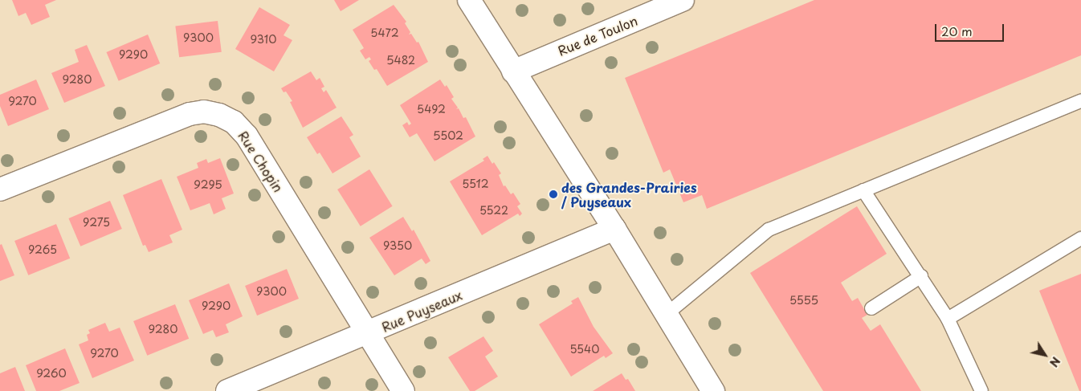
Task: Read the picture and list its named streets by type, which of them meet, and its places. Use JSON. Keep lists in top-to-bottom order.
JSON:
{
  "streets": {
    "street": ["Rue de Toulon", "Rue Chopin", "Rue Puyseaux"]
  },
  "crossings": [
    ["Rue Chopin", "Rue Puyseaux"]
  ],
  "places": ["des Grandes-Prairies / Puyseaux"],
  "house_numbers": [
    "5472",
    "9300",
    "9310",
    "9290",
    "5482",
    "9280",
    "9270",
    "5492",
    "5502",
    "5512",
    "9295",
    "5522",
    "9275",
    "9350",
    "9265",
    "9300",
    "5555",
    "9290",
    "9280",
    "5540",
    "9270",
    "9260"
  ],
  "scale_bar": "20 m",
  "north": "bottom right"
}
